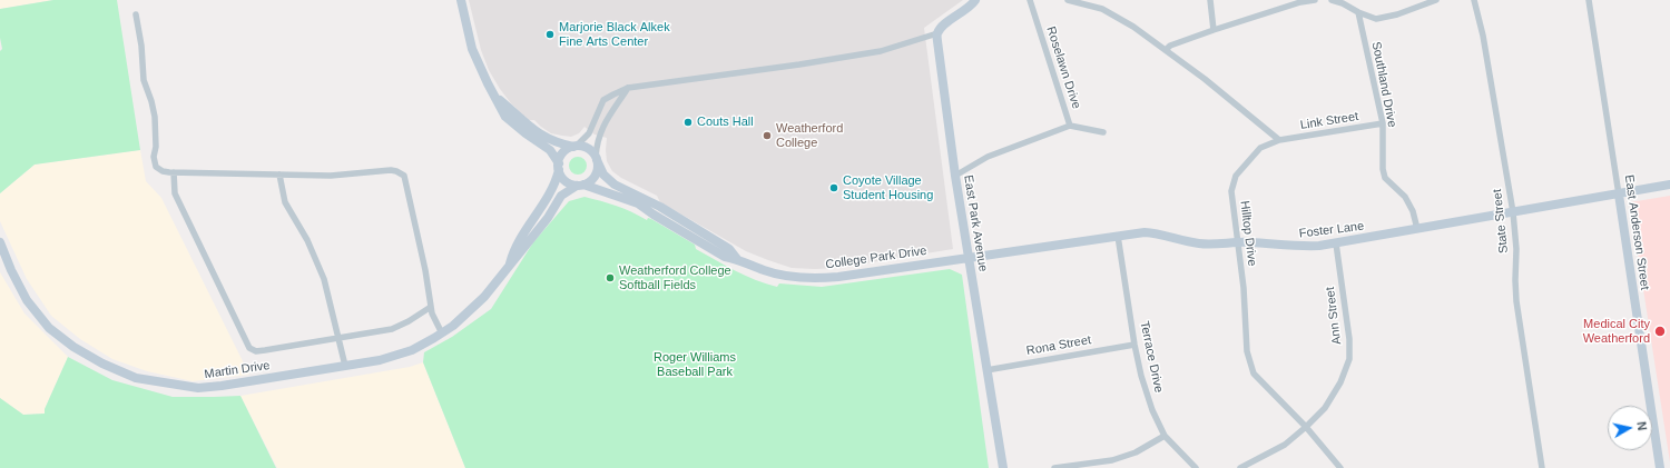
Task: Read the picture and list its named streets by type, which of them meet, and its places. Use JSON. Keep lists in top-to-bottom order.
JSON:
{
  "streets": {
    "street": [
      "Roselawn Drive",
      "Southland Drive",
      "Link Street",
      "State Street",
      "East Park Avenue",
      "Foster Lane",
      "East Anderson Street",
      "Hilltop Drive",
      "College Park Drive",
      "Ann Street",
      "Rona Street",
      "Terrace Drive",
      "Martin Drive"
    ]
  },
  "crossings": [
    ["Roselawn Drive", "East Park Avenue"],
    ["Southland Drive", "Link Street"],
    ["Southland Drive", "Foster Lane"],
    ["Link Street", "Hilltop Drive"],
    ["State Street", "Foster Lane"],
    ["East Park Avenue", "Foster Lane"],
    ["East Park Avenue", "College Park Drive"],
    ["East Park Avenue", "Rona Street"],
    ["Foster Lane", "East Anderson Street"],
    ["Foster Lane", "Hilltop Drive"],
    ["Foster Lane", "College Park Drive"],
    ["Foster Lane", "Ann Street"],
    ["Foster Lane", "Terrace Drive"],
    ["Hilltop Drive", "Ann Street"],
    ["College Park Drive", "Martin Drive"],
    ["Rona Street", "Terrace Drive"]
  ],
  "parks": ["Roger Williams Baseball Park"],
  "places": [
    "Marjorie Black Alkek Fine Arts Center",
    "Couts Hall",
    "Weatherford College",
    "Coyote Village Student Housing",
    "Weatherford College Softball Fields",
    "Medical City Weatherford"
  ],
  "north": "right"
}
